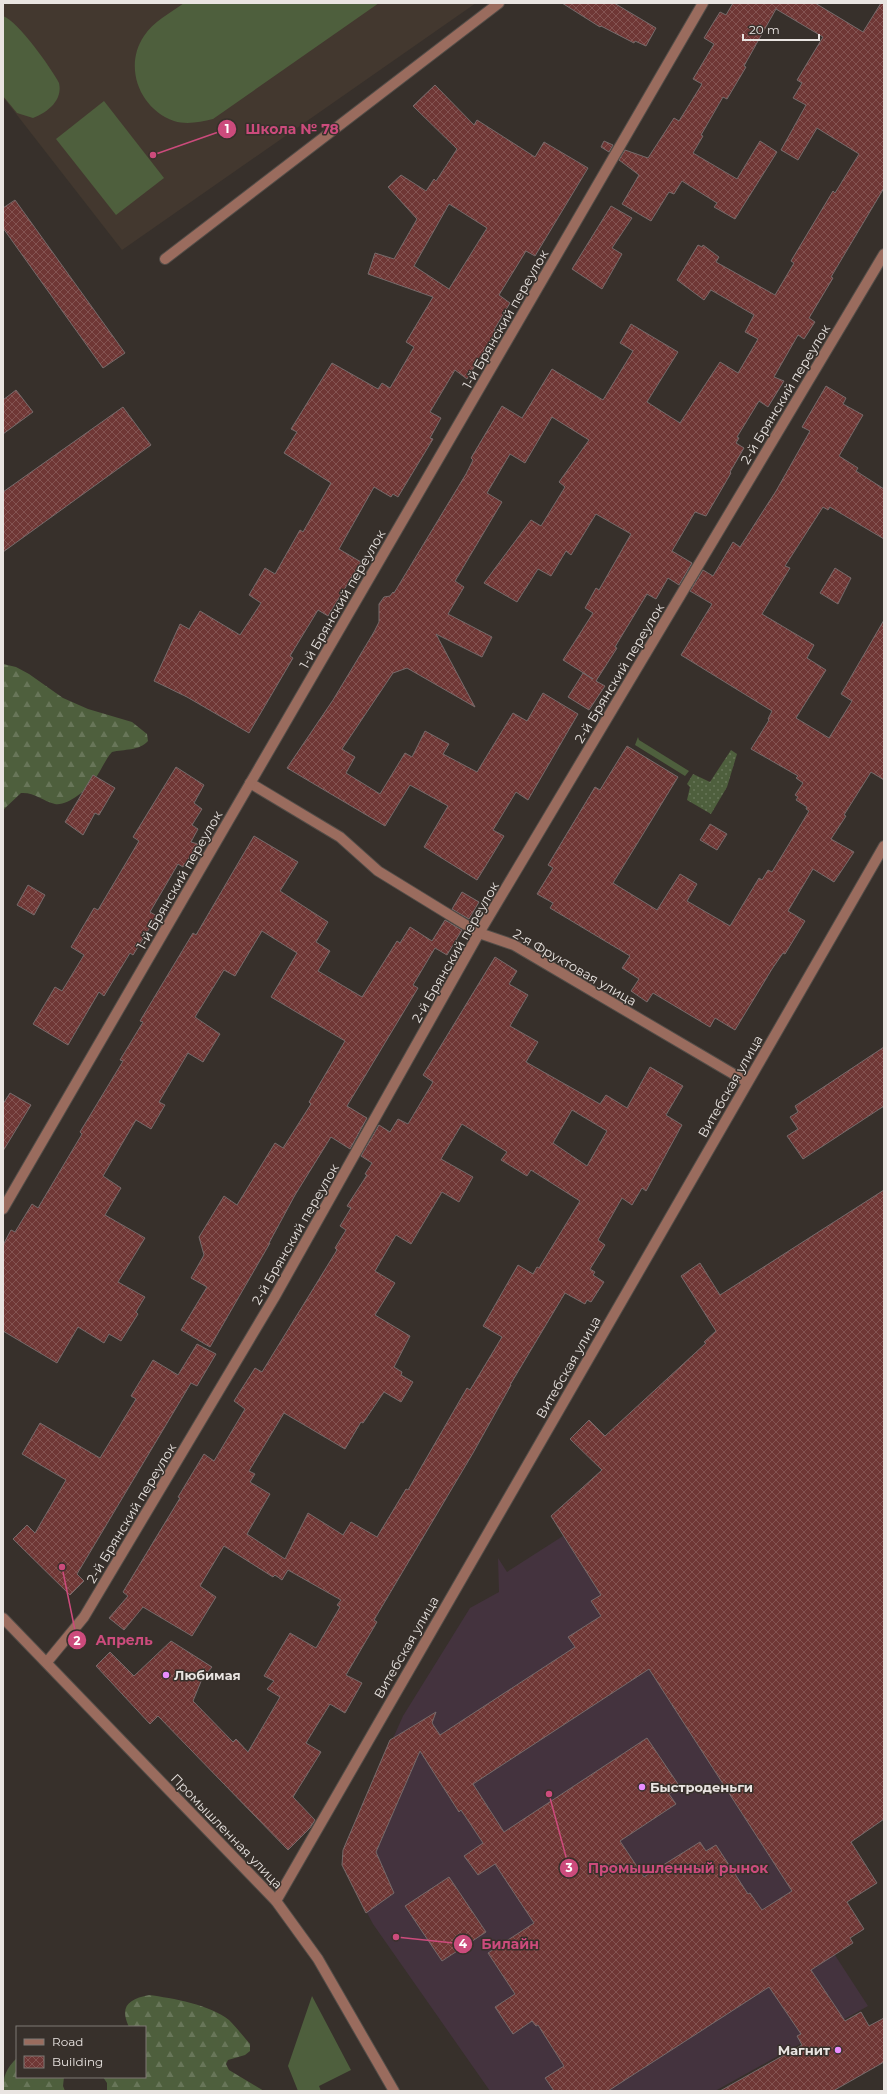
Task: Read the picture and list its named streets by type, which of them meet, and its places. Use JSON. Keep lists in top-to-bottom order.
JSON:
{
  "streets": {
    "street": [
      "1-й Брянский переулок",
      "2-й Брянский переулок",
      "2-я Фруктовая улица",
      "Витебская улица",
      "Промышленная улица"
    ]
  },
  "crossings": [
    ["1-й Брянский переулок", "2-я Фруктовая улица"],
    ["2-й Брянский переулок", "2-я Фруктовая улица"],
    ["2-й Брянский переулок", "Промышленная улица"],
    ["2-я Фруктовая улица", "Витебская улица"],
    ["Витебская улица", "Промышленная улица"]
  ],
  "places": [
    "Школа № 78",
    "Апрель",
    "Любимая",
    "Быстроденьги",
    "Промышленный рынок",
    "Билайн",
    "Магнит"
  ],
  "legend": ["Road", "Building"],
  "scale_bar": "20 m"
}
